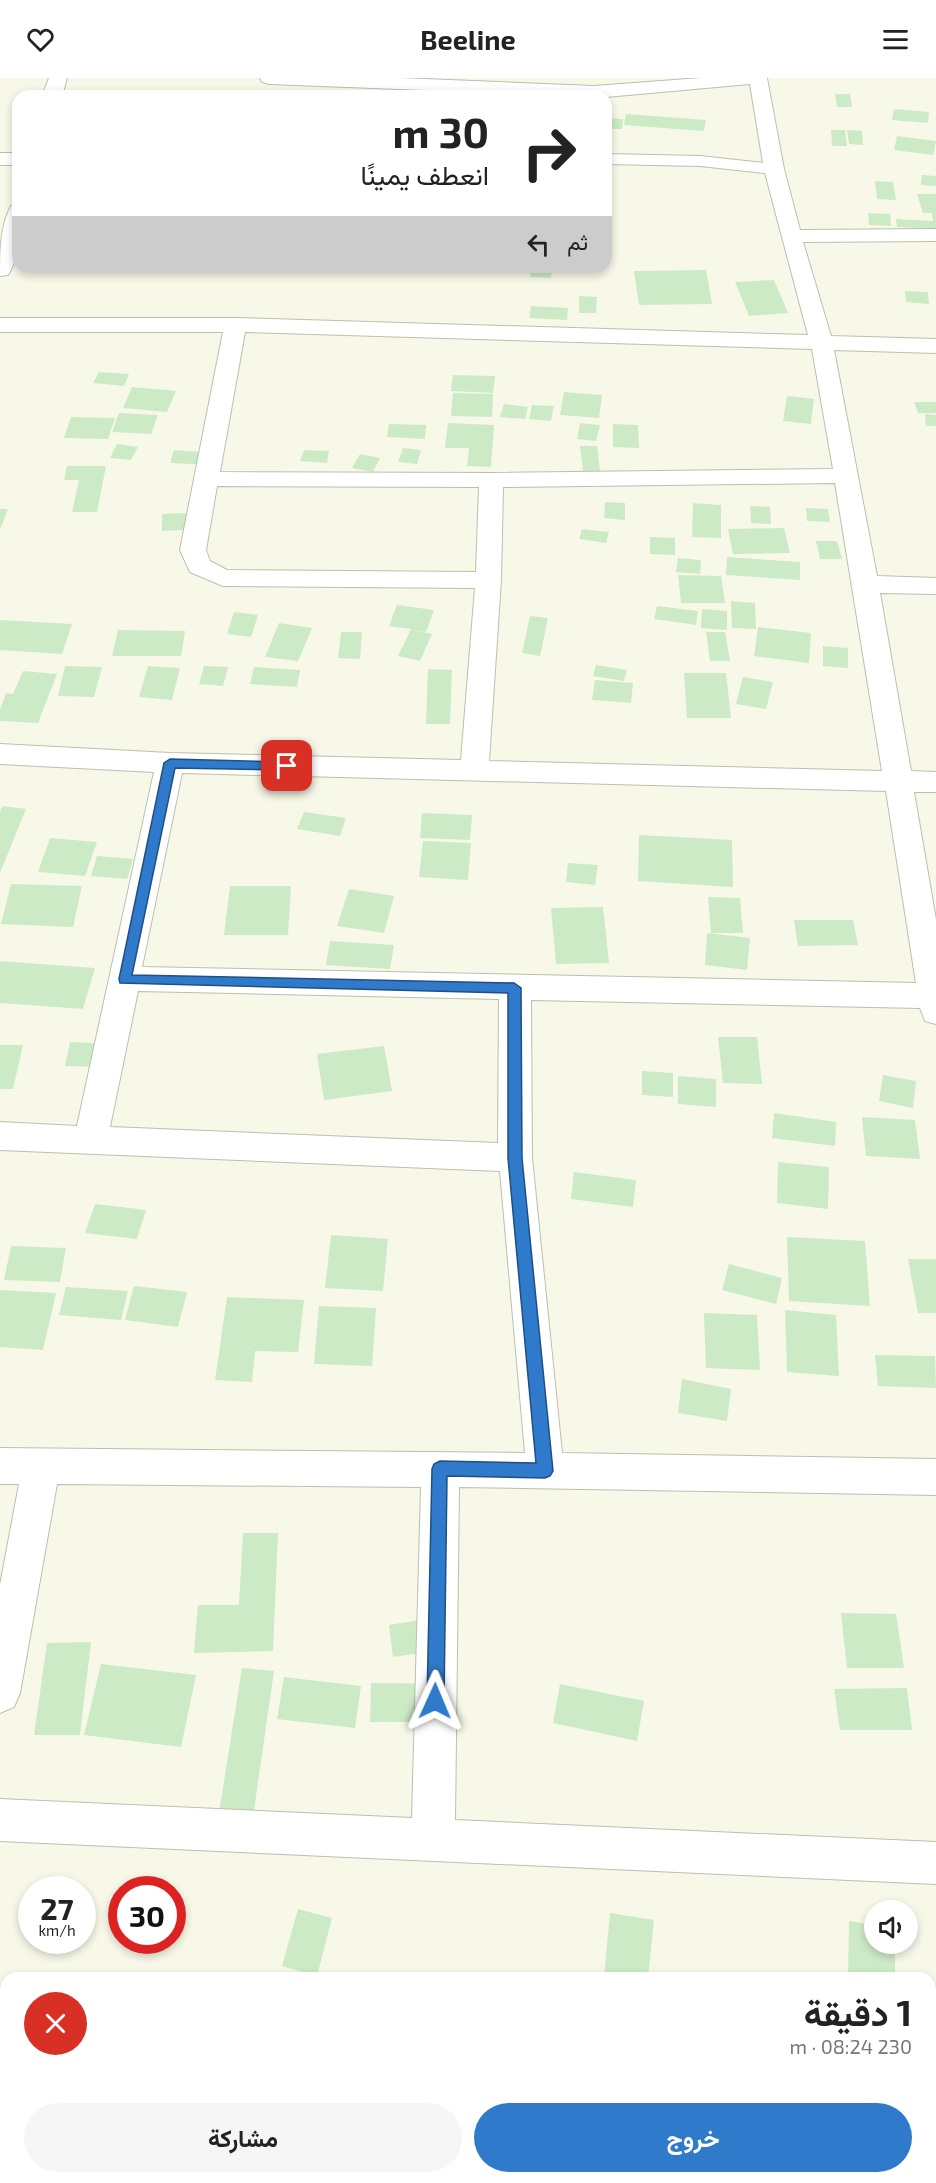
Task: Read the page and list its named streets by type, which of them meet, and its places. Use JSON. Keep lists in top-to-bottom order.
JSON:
{
  "page": {
    "header": "Beeline",
    "turn": ["30 m", "انعطف يمينًا"],
    "then": "ثم",
    "speed": "27 km/h",
    "limit": "30",
    "heading": ["1 دقيقة", "230 m · 08:24"],
    "buttons": ["خروج", "مشاركة"]
  }
}
